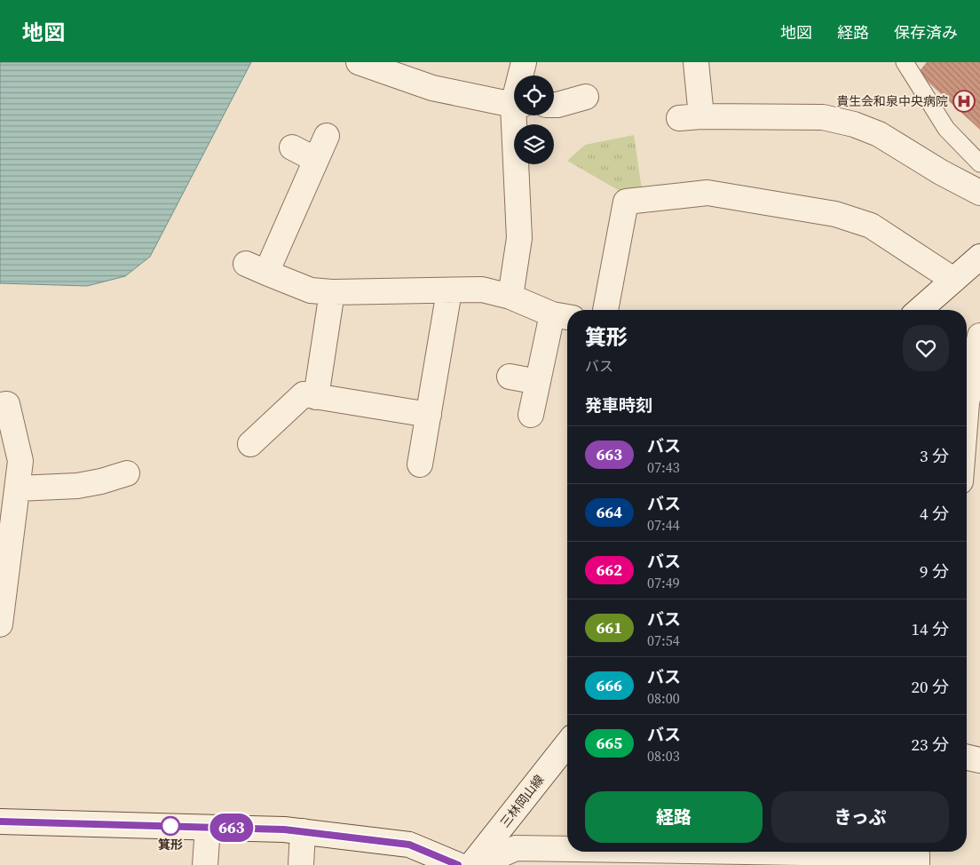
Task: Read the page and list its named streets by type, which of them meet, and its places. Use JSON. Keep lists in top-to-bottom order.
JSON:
{
  "streets": {
    "street": ["三林岡山線"]
  },
  "places": {
    "hospital": ["貴生会和泉中央病院"],
    "other": ["箕形"]
  },
  "lines": ["bus line 663"],
  "page": {
    "header": "地図",
    "nav": ["地図", "経路", "保存済み"],
    "on_map": "663",
    "heading": [
      ["箕形", "バス"],
      "発車時刻"
    ],
    "list": [
      {
        "mark": "663",
        "name": "バス",
        "note": "07:43",
        "value": "3 分"
      },
      {
        "mark": "664",
        "name": "バス",
        "note": "07:44",
        "value": "4 分"
      },
      {
        "mark": "662",
        "name": "バス",
        "note": "07:49",
        "value": "9 分"
      },
      {
        "mark": "661",
        "name": "バス",
        "note": "07:54",
        "value": "14 分"
      },
      {
        "mark": "666",
        "name": "バス",
        "note": "08:00",
        "value": "20 分"
      },
      {
        "mark": "665",
        "name": "バス",
        "note": "08:03",
        "value": "23 分"
      }
    ],
    "buttons": ["経路", "きっぷ"]
  }
}
